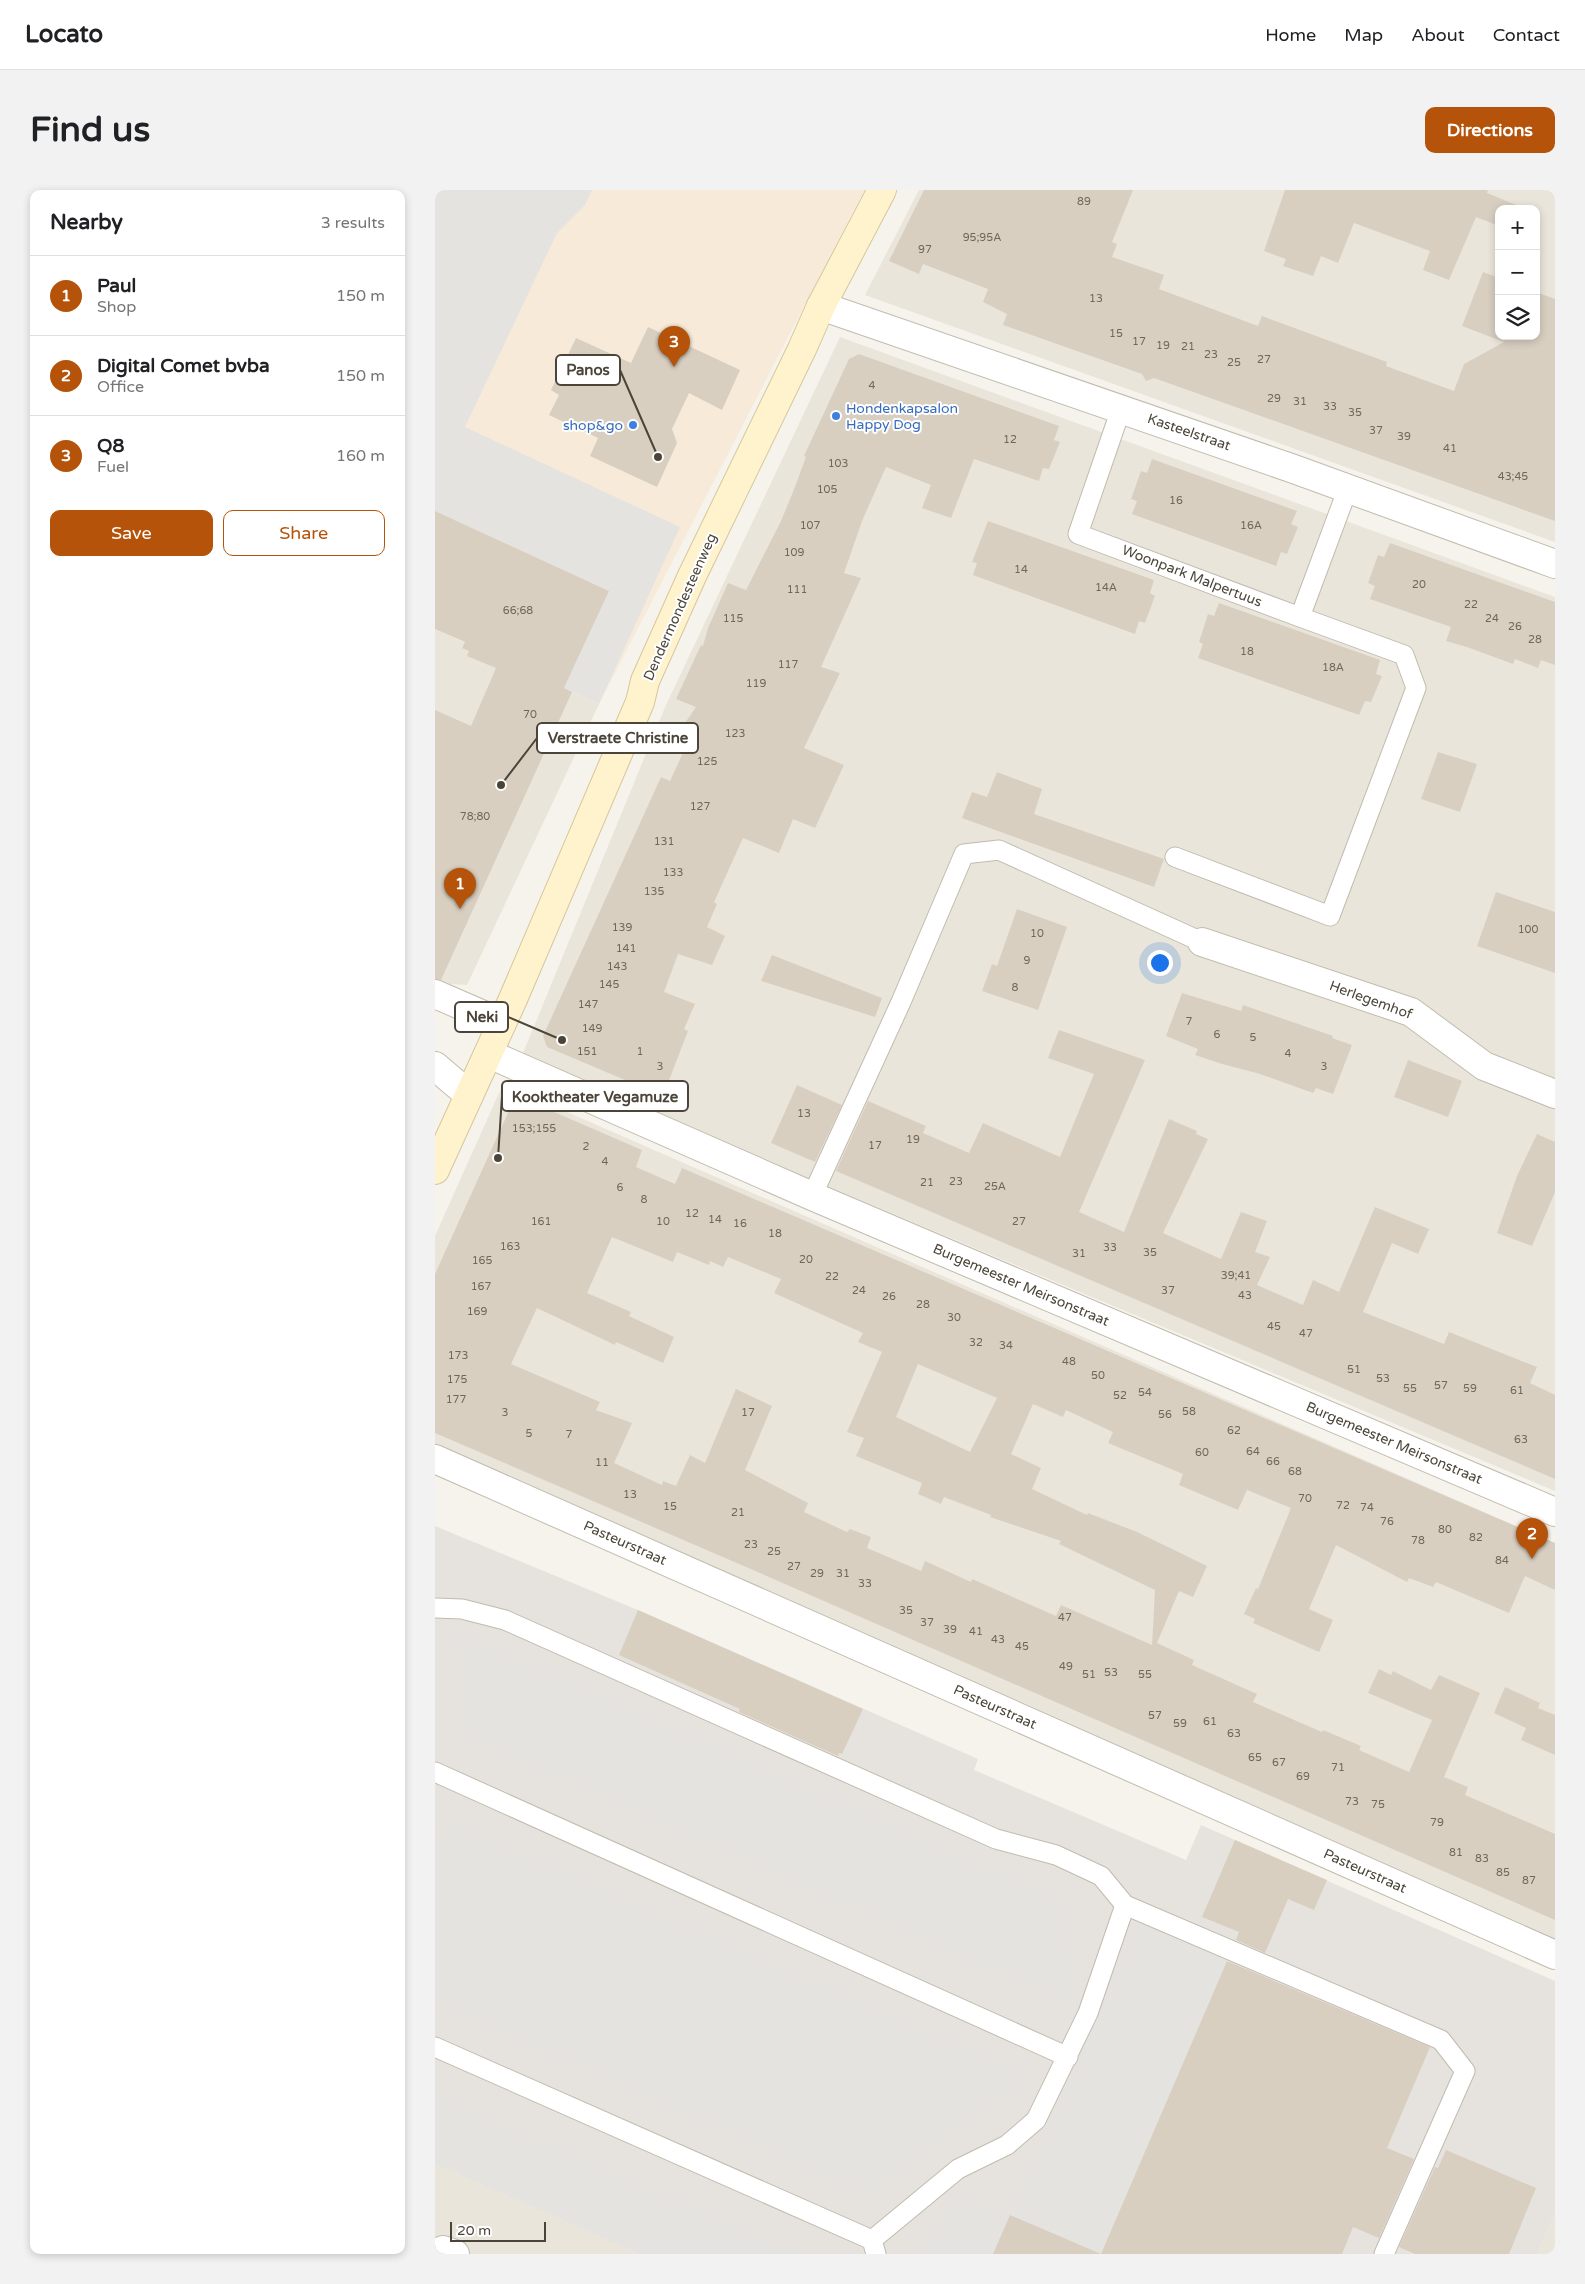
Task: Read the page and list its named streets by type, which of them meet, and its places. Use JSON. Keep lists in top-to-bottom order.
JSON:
{
  "streets": {
    "main road": ["Dendermondesteenweg"],
    "street": [
      "Kasteelstraat",
      "Herlegemhof",
      "Burgemeester Meirsonstraat",
      "Pasteurstraat"
    ],
    "lane": ["Woonpark Malpertuus"]
  },
  "crossings": [
    ["Kasteelstraat", "Woonpark Malpertuus"],
    ["Kasteelstraat", "Dendermondesteenweg"],
    ["Dendermondesteenweg", "Burgemeester Meirsonstraat"]
  ],
  "places": [
    "Hondenkapsalon Happy Dog",
    "shop&go",
    "Panos",
    "Verstraete Christine",
    "Neki",
    "Kooktheater Vegamuze"
  ],
  "house_numbers": [
    "89",
    "95;95A",
    "97",
    "13",
    "15",
    "17",
    "19",
    "21",
    "23",
    "27",
    "25",
    "4",
    "29",
    "31",
    "33",
    "35",
    "37",
    "39",
    "12",
    "41",
    "103",
    "43;45",
    "105",
    "16",
    "107",
    "16A",
    "109",
    "14",
    "20",
    "14A",
    "111",
    "22",
    "66;68",
    "115",
    "24",
    "26",
    "28",
    "18",
    "117",
    "18A",
    "119",
    "70",
    "123",
    "125",
    "127",
    "78;80",
    "131",
    "133",
    "135",
    "139",
    "100",
    "10",
    "141",
    "9",
    "143",
    "145",
    "8",
    "147",
    "7",
    "149",
    "6",
    "5",
    "151",
    "1",
    "4",
    "3",
    "3",
    "13",
    "153;155",
    "19",
    "17",
    "2",
    "4",
    "23",
    "21",
    "25A",
    "6",
    "8",
    "12",
    "14",
    "161",
    "10",
    "27",
    "16",
    "18",
    "163",
    "33",
    "35",
    "31",
    "20",
    "165",
    "39;41",
    "22",
    "167",
    "24",
    "37",
    "43",
    "26",
    "28",
    "169",
    "30",
    "45",
    "47",
    "32",
    "34",
    "173",
    "48",
    "51",
    "50",
    "53",
    "175",
    "57",
    "55",
    "59",
    "61",
    "54",
    "52",
    "177",
    "58",
    "3",
    "17",
    "56",
    "62",
    "5",
    "7",
    "63",
    "64",
    "60",
    "66",
    "11",
    "68",
    "13",
    "70",
    "72",
    "15",
    "74",
    "21",
    "76",
    "80",
    "82",
    "78",
    "23",
    "25",
    "84",
    "27",
    "29",
    "31",
    "33",
    "35",
    "47",
    "37",
    "39",
    "41",
    "43",
    "45",
    "49",
    "53",
    "51",
    "55",
    "57",
    "61",
    "59",
    "63",
    "65",
    "67",
    "71",
    "69",
    "73",
    "75",
    "79",
    "81",
    "83",
    "85",
    "87"
  ],
  "scale_bar": "20 m",
  "page": {
    "header": "Locato",
    "nav": [
      "Home",
      "Map",
      "About",
      "Contact"
    ],
    "buttons": [
      "Directions",
      ["Save", "Share"]
    ],
    "title": "Find us",
    "heading": ["Nearby", "3 results"],
    "map_buttons": ["+", "−"],
    "list": [
      {
        "mark": "1",
        "name": "Paul",
        "note": "Shop",
        "value": "150 m"
      },
      {
        "mark": "2",
        "name": "Digital Comet bvba",
        "note": "Office",
        "value": "150 m"
      },
      {
        "mark": "3",
        "name": "Q8",
        "note": "Fuel",
        "value": "160 m"
      }
    ],
    "pins": ["3", "1", "2"],
    "scale": "20 m"
  }
}
